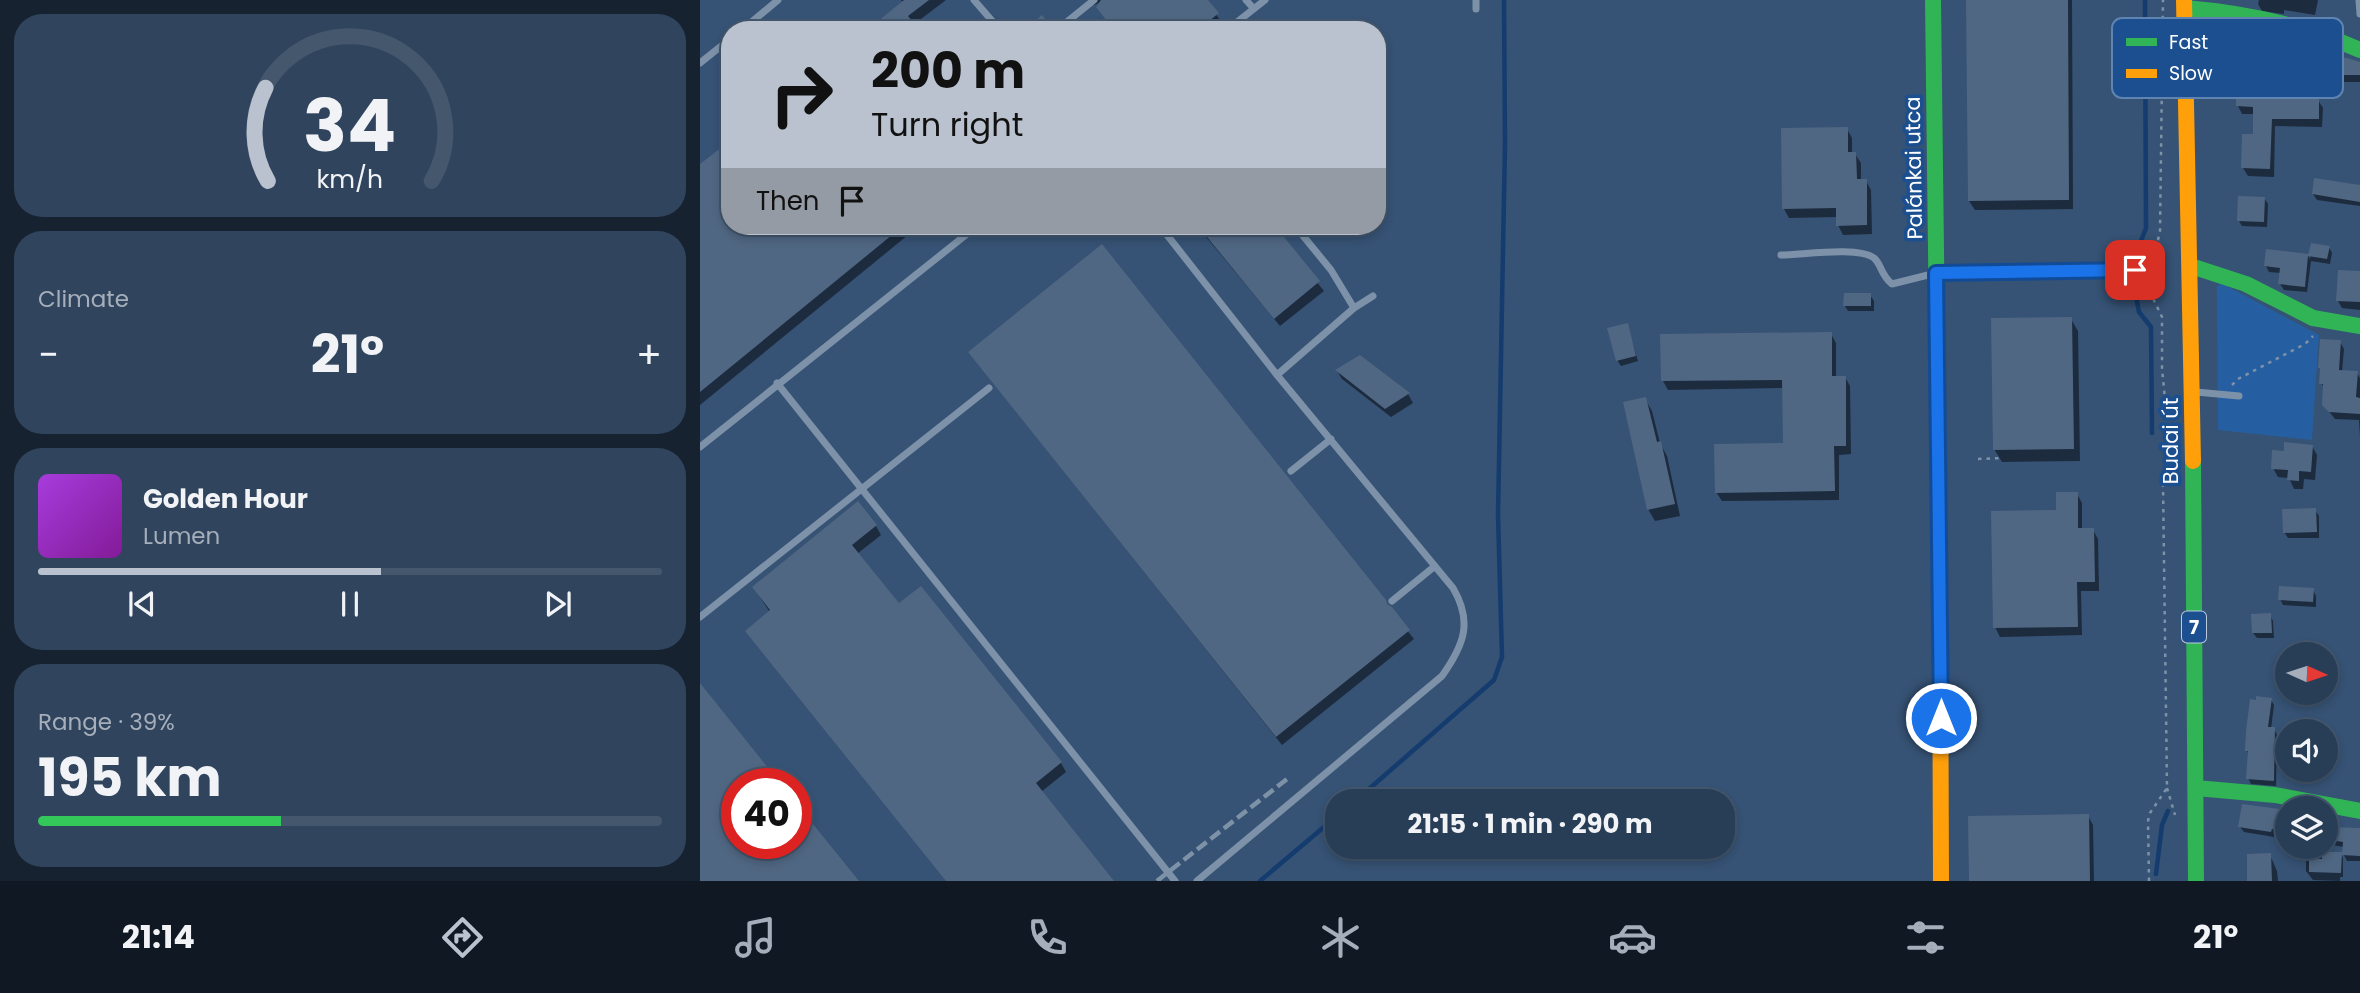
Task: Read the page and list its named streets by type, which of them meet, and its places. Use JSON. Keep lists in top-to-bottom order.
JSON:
{
  "streets": {
    "street": ["Palánkai utca", "Budai út", "7"]
  },
  "legend": ["Fast", "Slow"],
  "north": "right",
  "page": {
    "turn": ["200 m", "Turn right"],
    "then": "Then",
    "tile": [
      "Climate",
      ["Range · 39%", "195 km"]
    ],
    "heat": ["−", "21°", "+"],
    "song": ["Golden Hour", "Lumen"],
    "limit": "40",
    "trip": "21:15 · 1 min · 290 m",
    "tabs": ["21:14", "21°"],
    "gauge": ["34", "km/h"]
  }
}
